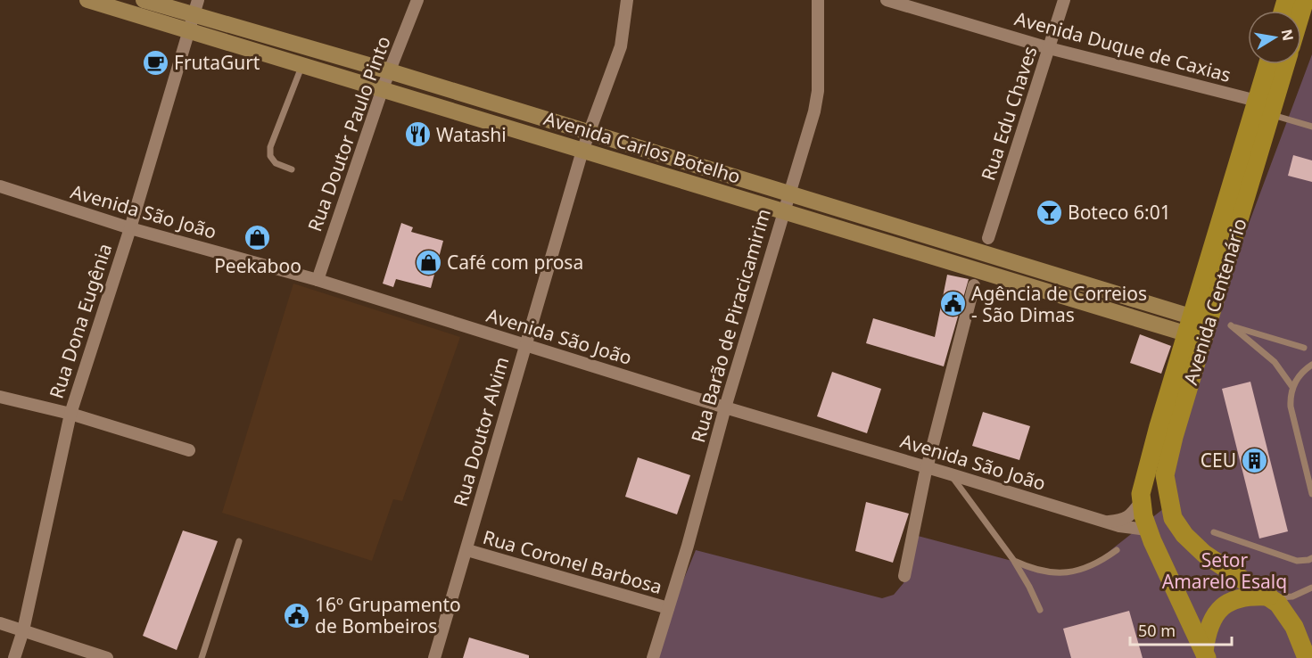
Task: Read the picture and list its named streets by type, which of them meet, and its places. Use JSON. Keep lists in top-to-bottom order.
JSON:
{
  "streets": {
    "highway": ["Avenida Centenário"],
    "main road": ["Avenida Carlos Botelho"],
    "street": [
      "Avenida Duque de Caxias",
      "Rua Edu Chaves",
      "Rua Doutor Paulo Pinto",
      "Avenida São João",
      "Rua Dona Eugênia",
      "Rua Barão de Piracicamirim",
      "Rua Doutor Alvim",
      "Rua Coronel Barbosa"
    ]
  },
  "crossings": [
    ["Avenida Duque de Caxias", "Rua Edu Chaves"],
    ["Avenida Duque de Caxias", "Avenida Centenário"],
    ["Rua Doutor Paulo Pinto", "Avenida Carlos Botelho"],
    ["Rua Doutor Paulo Pinto", "Avenida São João"],
    ["Avenida Carlos Botelho", "Avenida Centenário"],
    ["Avenida Carlos Botelho", "Rua Dona Eugênia"],
    ["Avenida Carlos Botelho", "Rua Barão de Piracicamirim"],
    ["Avenida Carlos Botelho", "Rua Doutor Alvim"],
    ["Avenida São João", "Rua Dona Eugênia"],
    ["Avenida São João", "Rua Barão de Piracicamirim"],
    ["Avenida São João", "Rua Doutor Alvim"],
    ["Rua Barão de Piracicamirim", "Rua Coronel Barbosa"],
    ["Rua Doutor Alvim", "Rua Coronel Barbosa"]
  ],
  "parks": ["Setor Amarelo Esalq"],
  "places": {
    "cafe": ["FrutaGurt"],
    "restaurant": ["Watashi"],
    "bar": ["Boteco 6:01"],
    "shop": ["Peekaboo", "Café com prosa"],
    "public building": ["Agência de Correios - São Dimas", "16º Grupamento de Bombeiros"],
    "building": ["CEU"]
  },
  "scale_bar": "50 m",
  "north": "right"
}
